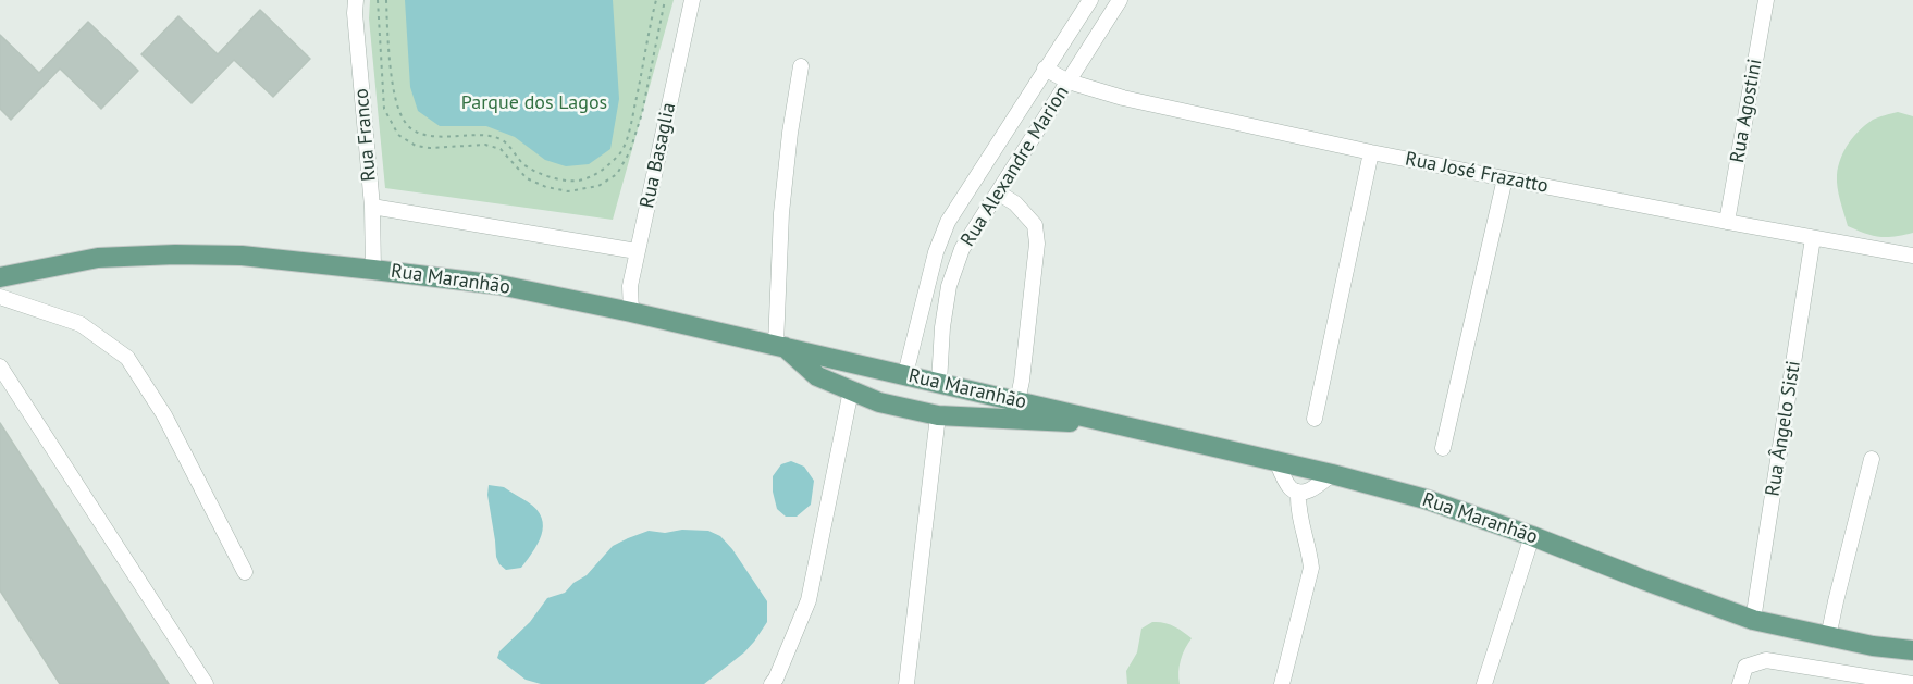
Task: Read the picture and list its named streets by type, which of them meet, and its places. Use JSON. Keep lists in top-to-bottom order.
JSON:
{
  "streets": {
    "main road": ["Rua Maranhão"],
    "street": [
      "Rua Agostini",
      "Rua Franco",
      "Rua Basaglia",
      "Rua Alexandre Marion",
      "Rua José Frazatto",
      "Rua Ângelo Sisti"
    ]
  },
  "crossings": [
    ["Rua Agostini", "Rua José Frazatto"],
    ["Rua Franco", "Rua Maranhão"],
    ["Rua Basaglia", "Rua Maranhão"],
    ["Rua Alexandre Marion", "Rua José Frazatto"],
    ["Rua Alexandre Marion", "Rua Maranhão"],
    ["Rua José Frazatto", "Rua Ângelo Sisti"],
    ["Rua Maranhão", "Rua Ângelo Sisti"]
  ],
  "parks": ["Parque dos Lagos"]
}
